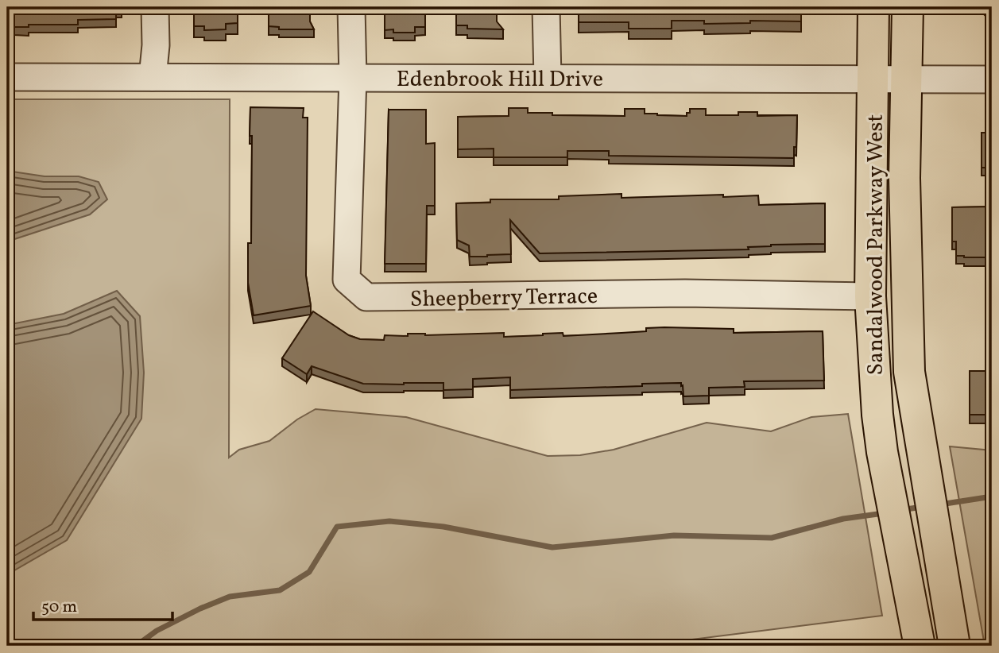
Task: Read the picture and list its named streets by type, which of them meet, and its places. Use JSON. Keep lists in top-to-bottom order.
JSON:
{
  "streets": {
    "main road": ["Sandalwood Parkway West"],
    "street": ["Edenbrook Hill Drive", "Sheepberry Terrace"]
  },
  "crossings": [
    ["Edenbrook Hill Drive", "Sandalwood Parkway West"],
    ["Edenbrook Hill Drive", "Sheepberry Terrace"],
    ["Sandalwood Parkway West", "Sheepberry Terrace"]
  ],
  "scale_bar": "50 m"
}
